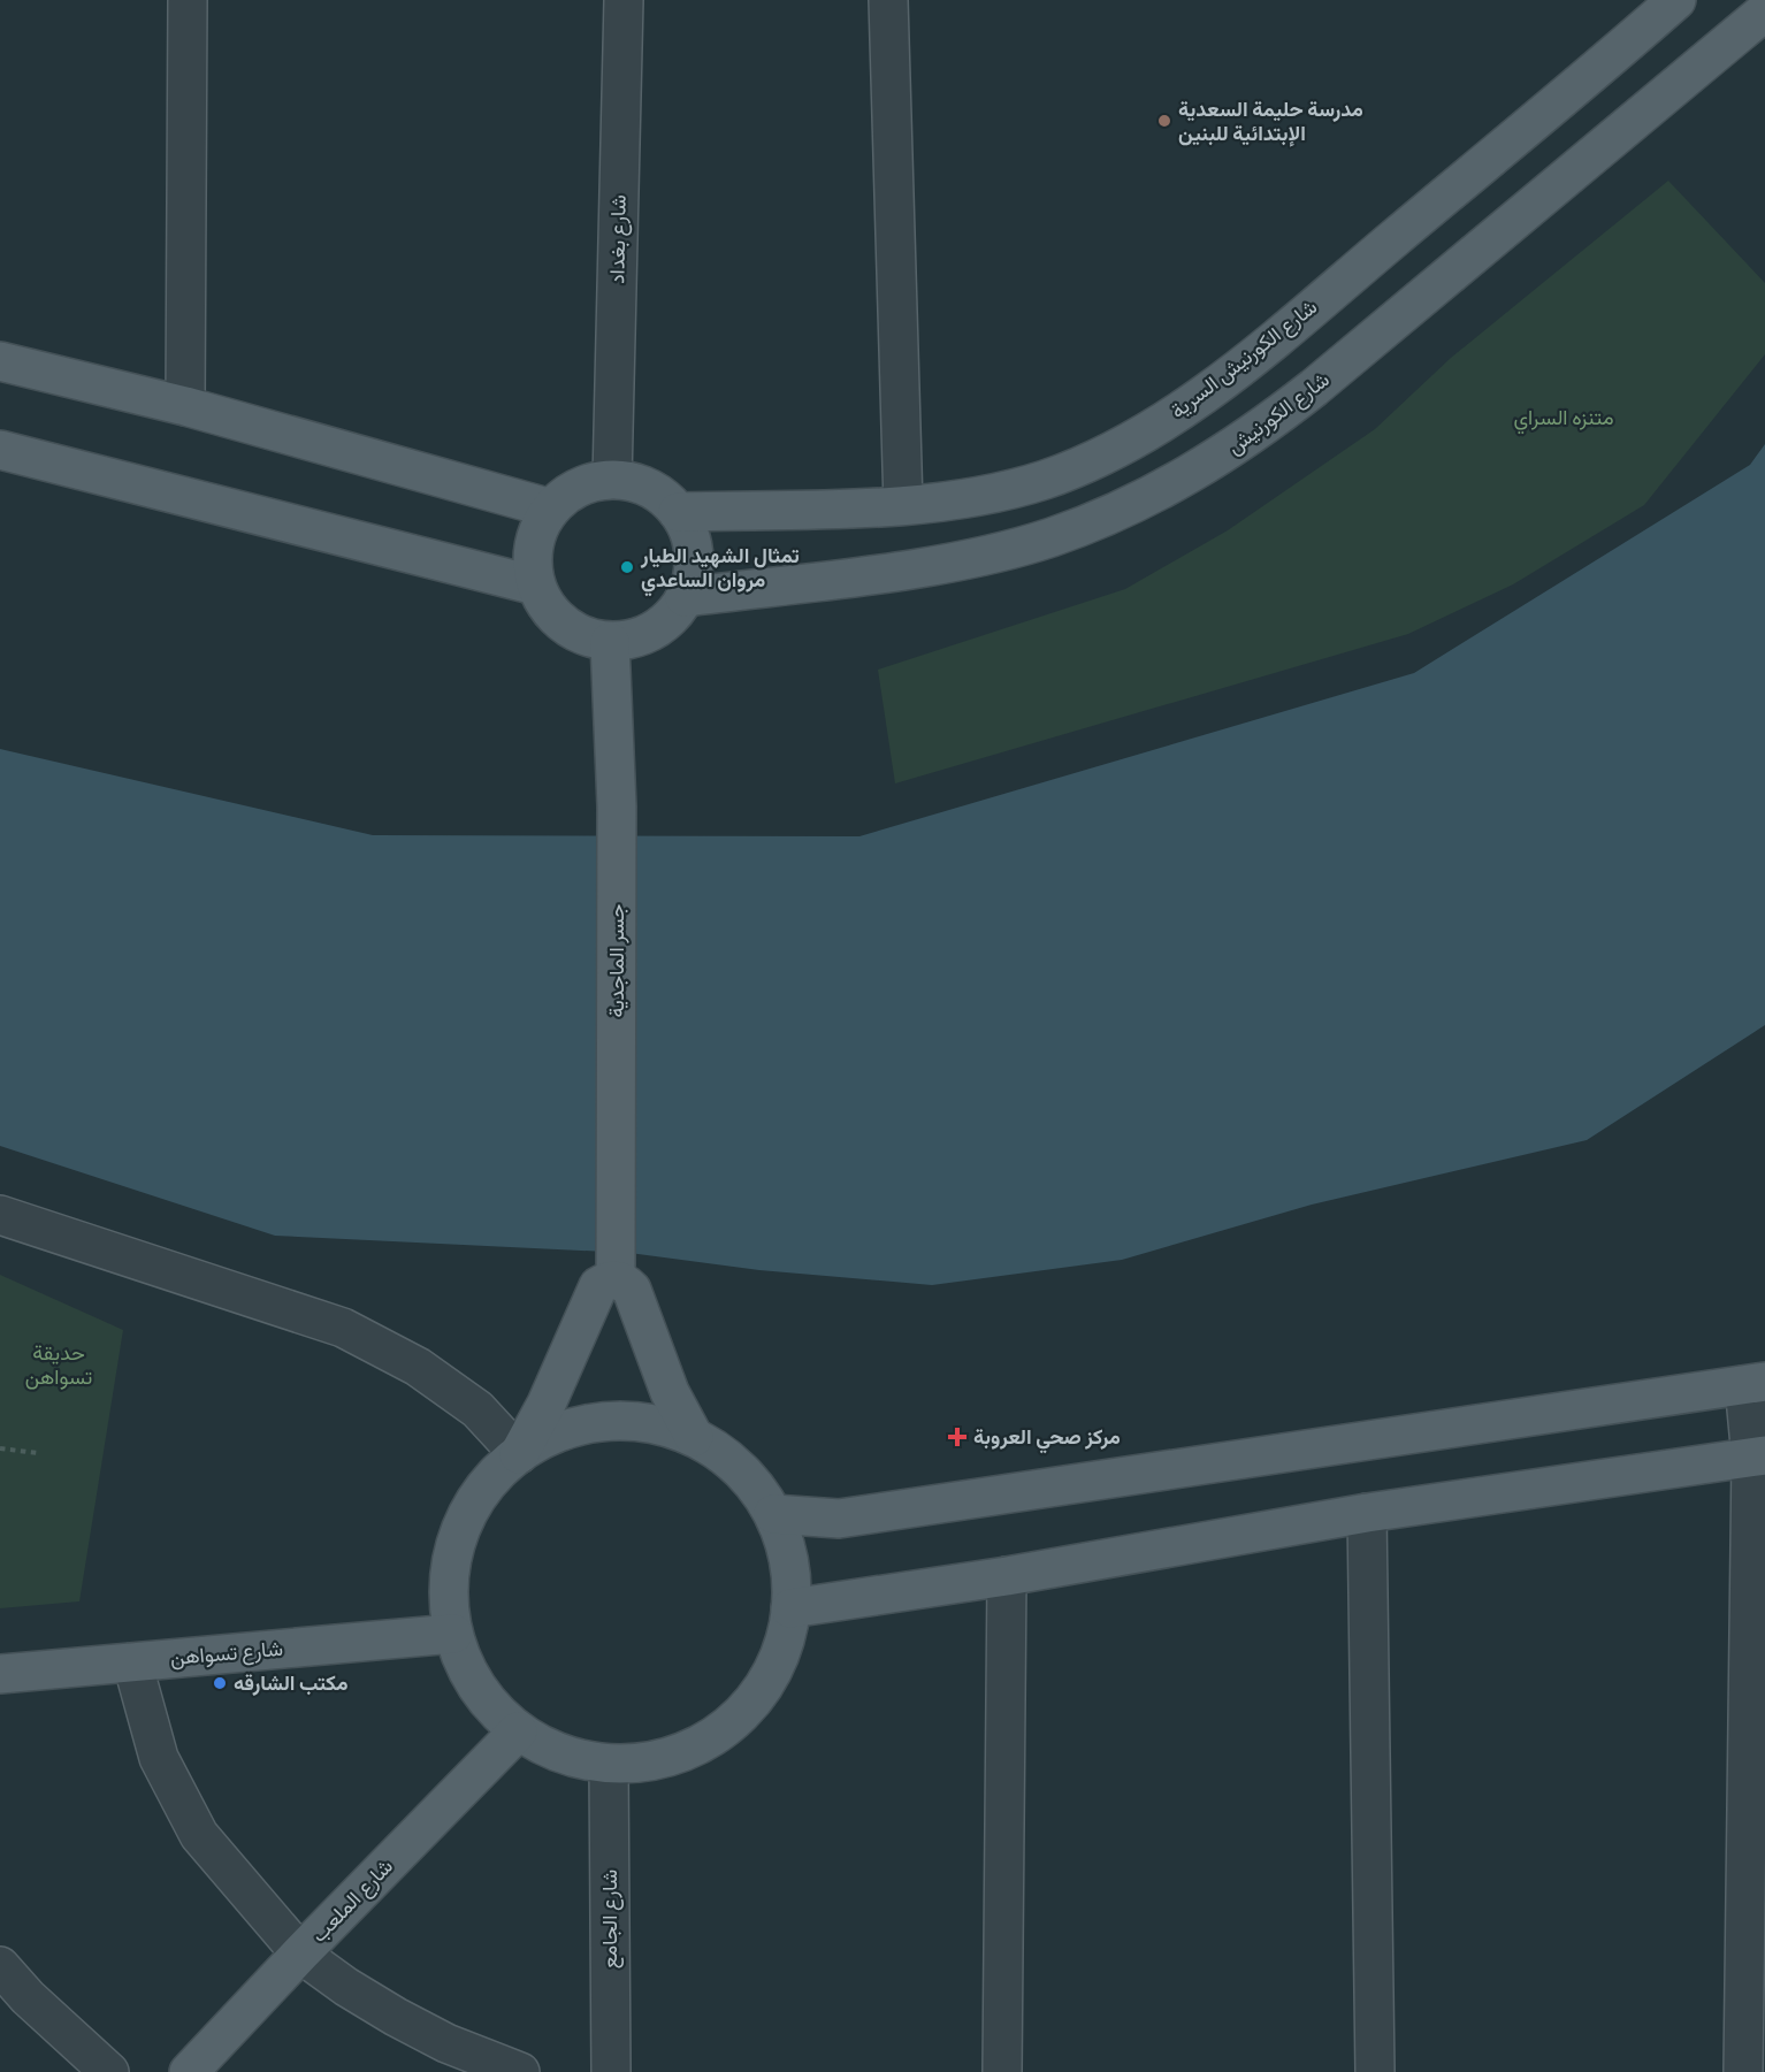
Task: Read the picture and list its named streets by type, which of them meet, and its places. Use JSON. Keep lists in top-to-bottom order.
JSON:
{
  "streets": {
    "main road": [
      "شارع الكورنيش السرية",
      "شارع الكورنيش",
      "جسر الماجدية",
      "شارع تسواهن",
      "شارع الملعب"
    ],
    "street": ["شارع بغداد", "شارع الجامع"]
  },
  "crossings": [
    ["شارع بغداد", "شارع الكورنيش السرية"],
    ["شارع بغداد", "شارع الكورنيش"],
    ["شارع بغداد", "جسر الماجدية"],
    ["شارع الكورنيش السرية", "شارع الكورنيش"],
    ["شارع الكورنيش السرية", "جسر الماجدية"],
    ["شارع الكورنيش", "جسر الماجدية"]
  ],
  "parks": ["متنزه السراي", "حديقة تسواهن"],
  "places": {
    "other": ["مدرسة حليمة السعدية الإبتدائية للبنين", "تمثال الشهيد الطيار مروان الساعدي", "مكتب الشارقه"],
    "health": ["مركز صحي العروبة"]
  }
}
